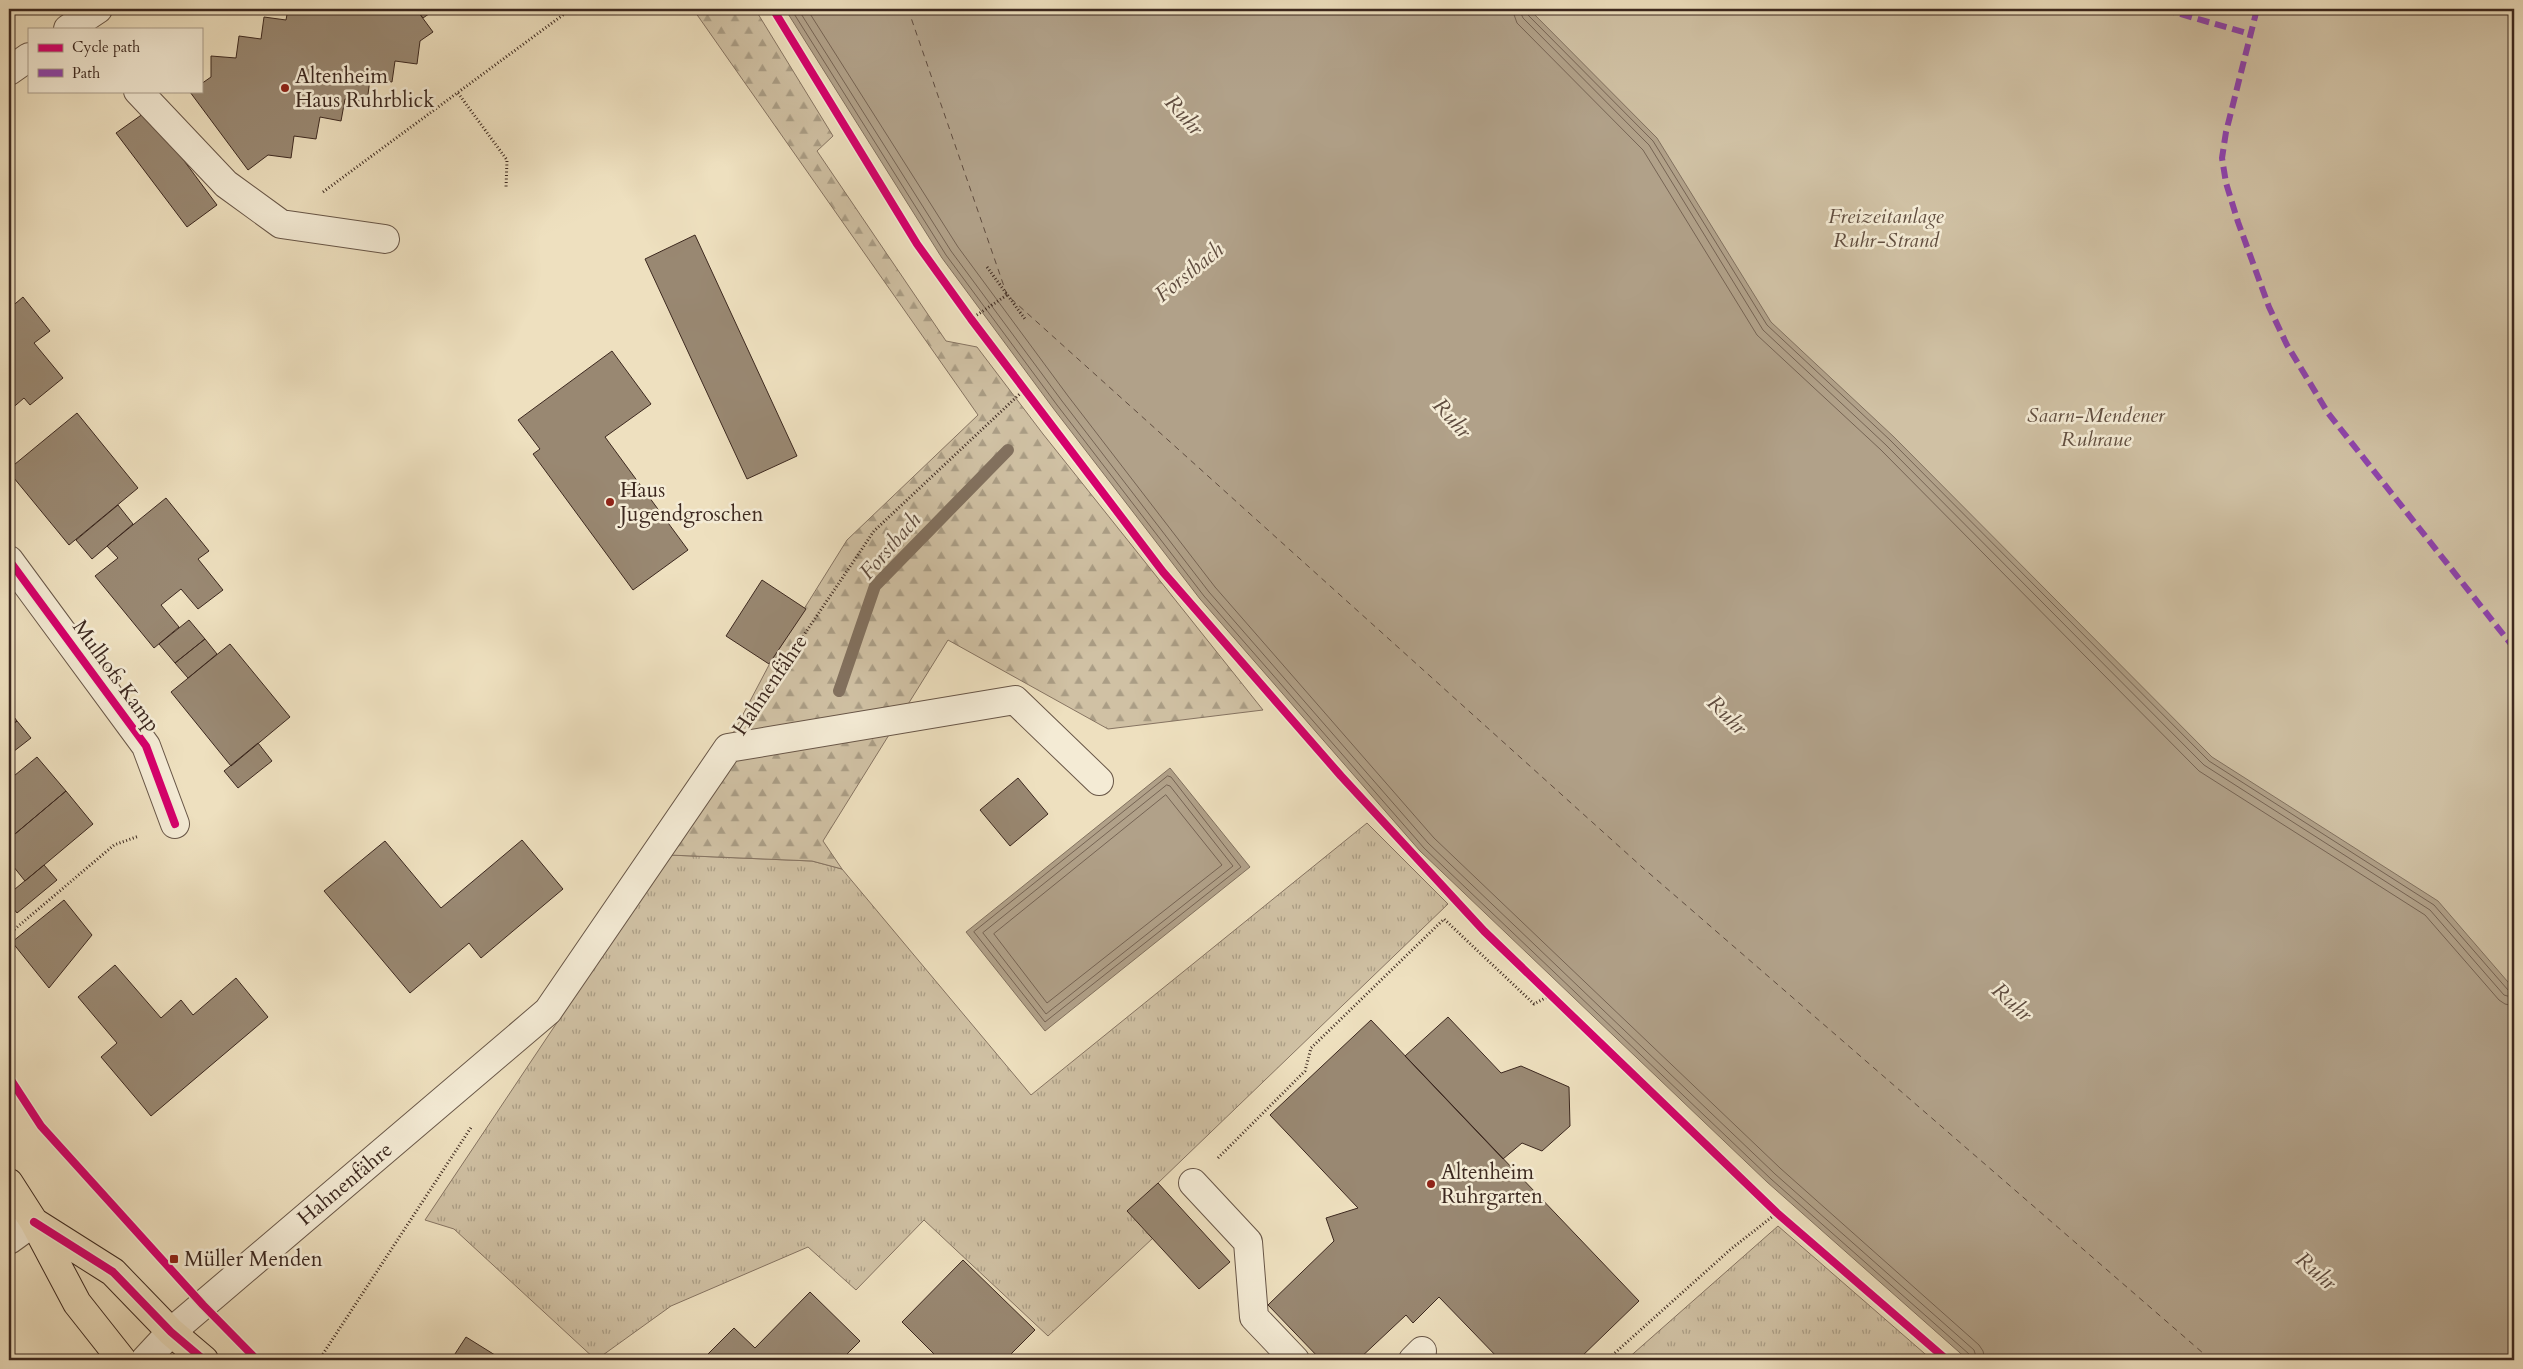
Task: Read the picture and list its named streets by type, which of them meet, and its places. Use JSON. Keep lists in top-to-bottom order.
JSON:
{
  "streets": {
    "street": ["Mulhofs Kamp", "Hahnenfähre"]
  },
  "water": ["Ruhr", "Forstbach"],
  "parks": ["Freizeitanlage Ruhr-Strand", "Saarn-Mendener Ruhraue"],
  "places": {
    "other": ["Altenheim Haus Ruhrblick", "Haus Jugendgroschen", "Altenheim Ruhrgarten"],
    "transit": ["Müller Menden"]
  },
  "legend": ["Cycle path", "Path"]
}
